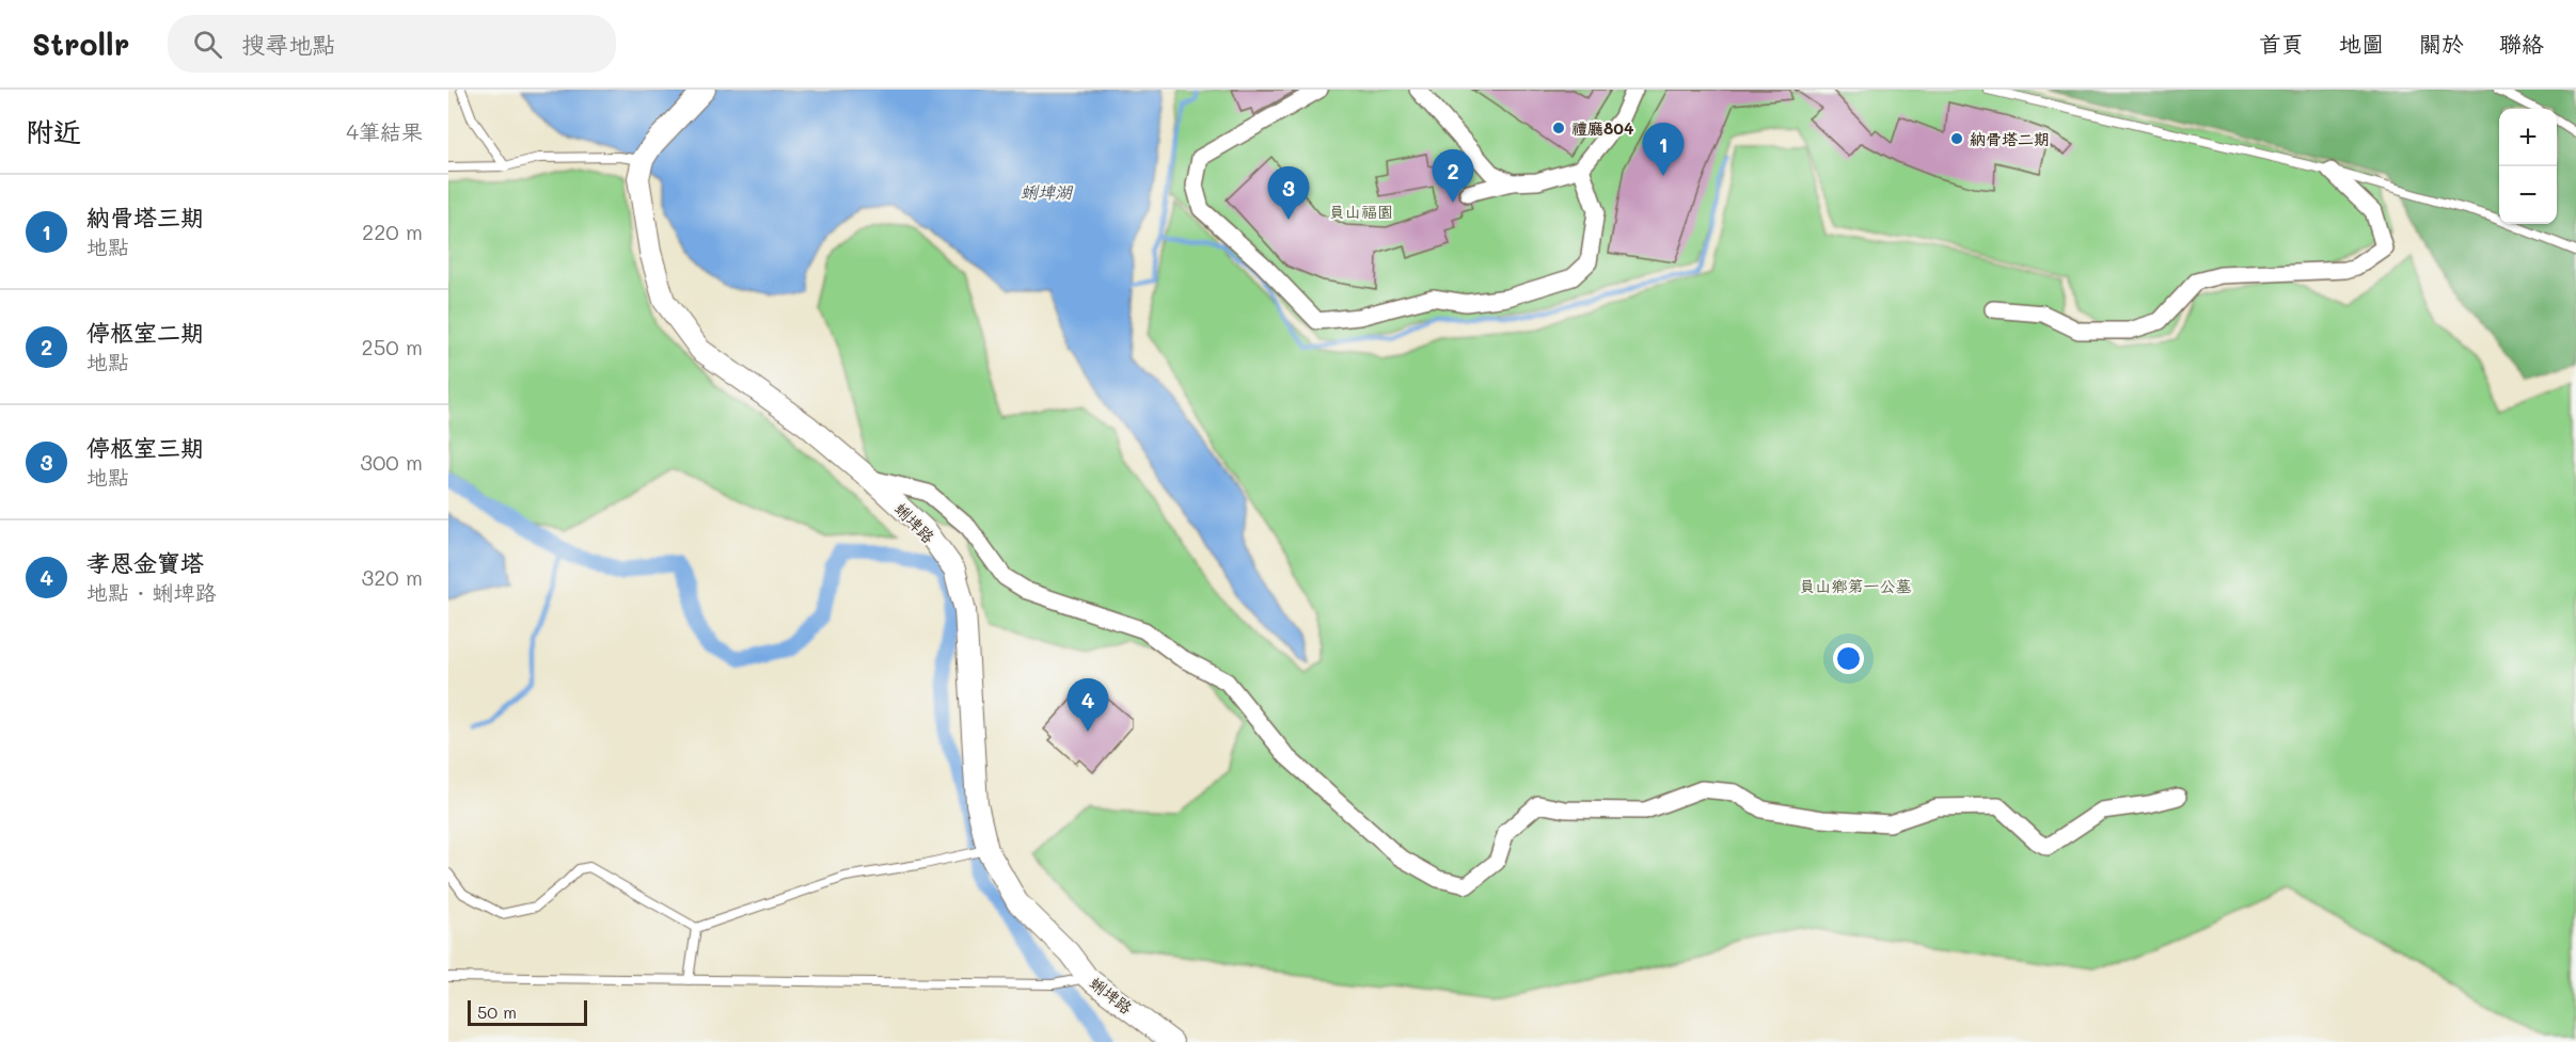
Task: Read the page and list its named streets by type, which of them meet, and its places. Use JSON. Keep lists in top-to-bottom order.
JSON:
{
  "streets": {
    "street": ["蜊埤路"]
  },
  "water": ["蜊埤湖"],
  "parks": ["員山福園", "員山鄉第一公墓"],
  "places": ["禮廳804", "納骨塔二期"],
  "scale_bar": "50 m",
  "page": {
    "header": "Strollr",
    "search": "搜尋地點",
    "nav": [
      "首頁",
      "地圖",
      "關於",
      "聯絡"
    ],
    "heading": ["附近", "4筆結果"],
    "map_buttons": ["+", "−"],
    "pins": [
      "1",
      "2",
      "3",
      "4"
    ],
    "list": [
      {
        "mark": "1",
        "name": "納骨塔三期",
        "note": "地點",
        "value": "220 m"
      },
      {
        "mark": "2",
        "name": "停柩室二期",
        "note": "地點",
        "value": "250 m"
      },
      {
        "mark": "3",
        "name": "停柩室三期",
        "note": "地點",
        "value": "300 m"
      },
      {
        "mark": "4",
        "name": "孝恩金寶塔",
        "note": "地點 · 蜊埤路",
        "value": "320 m"
      }
    ],
    "scale": "50 m"
  }
}
